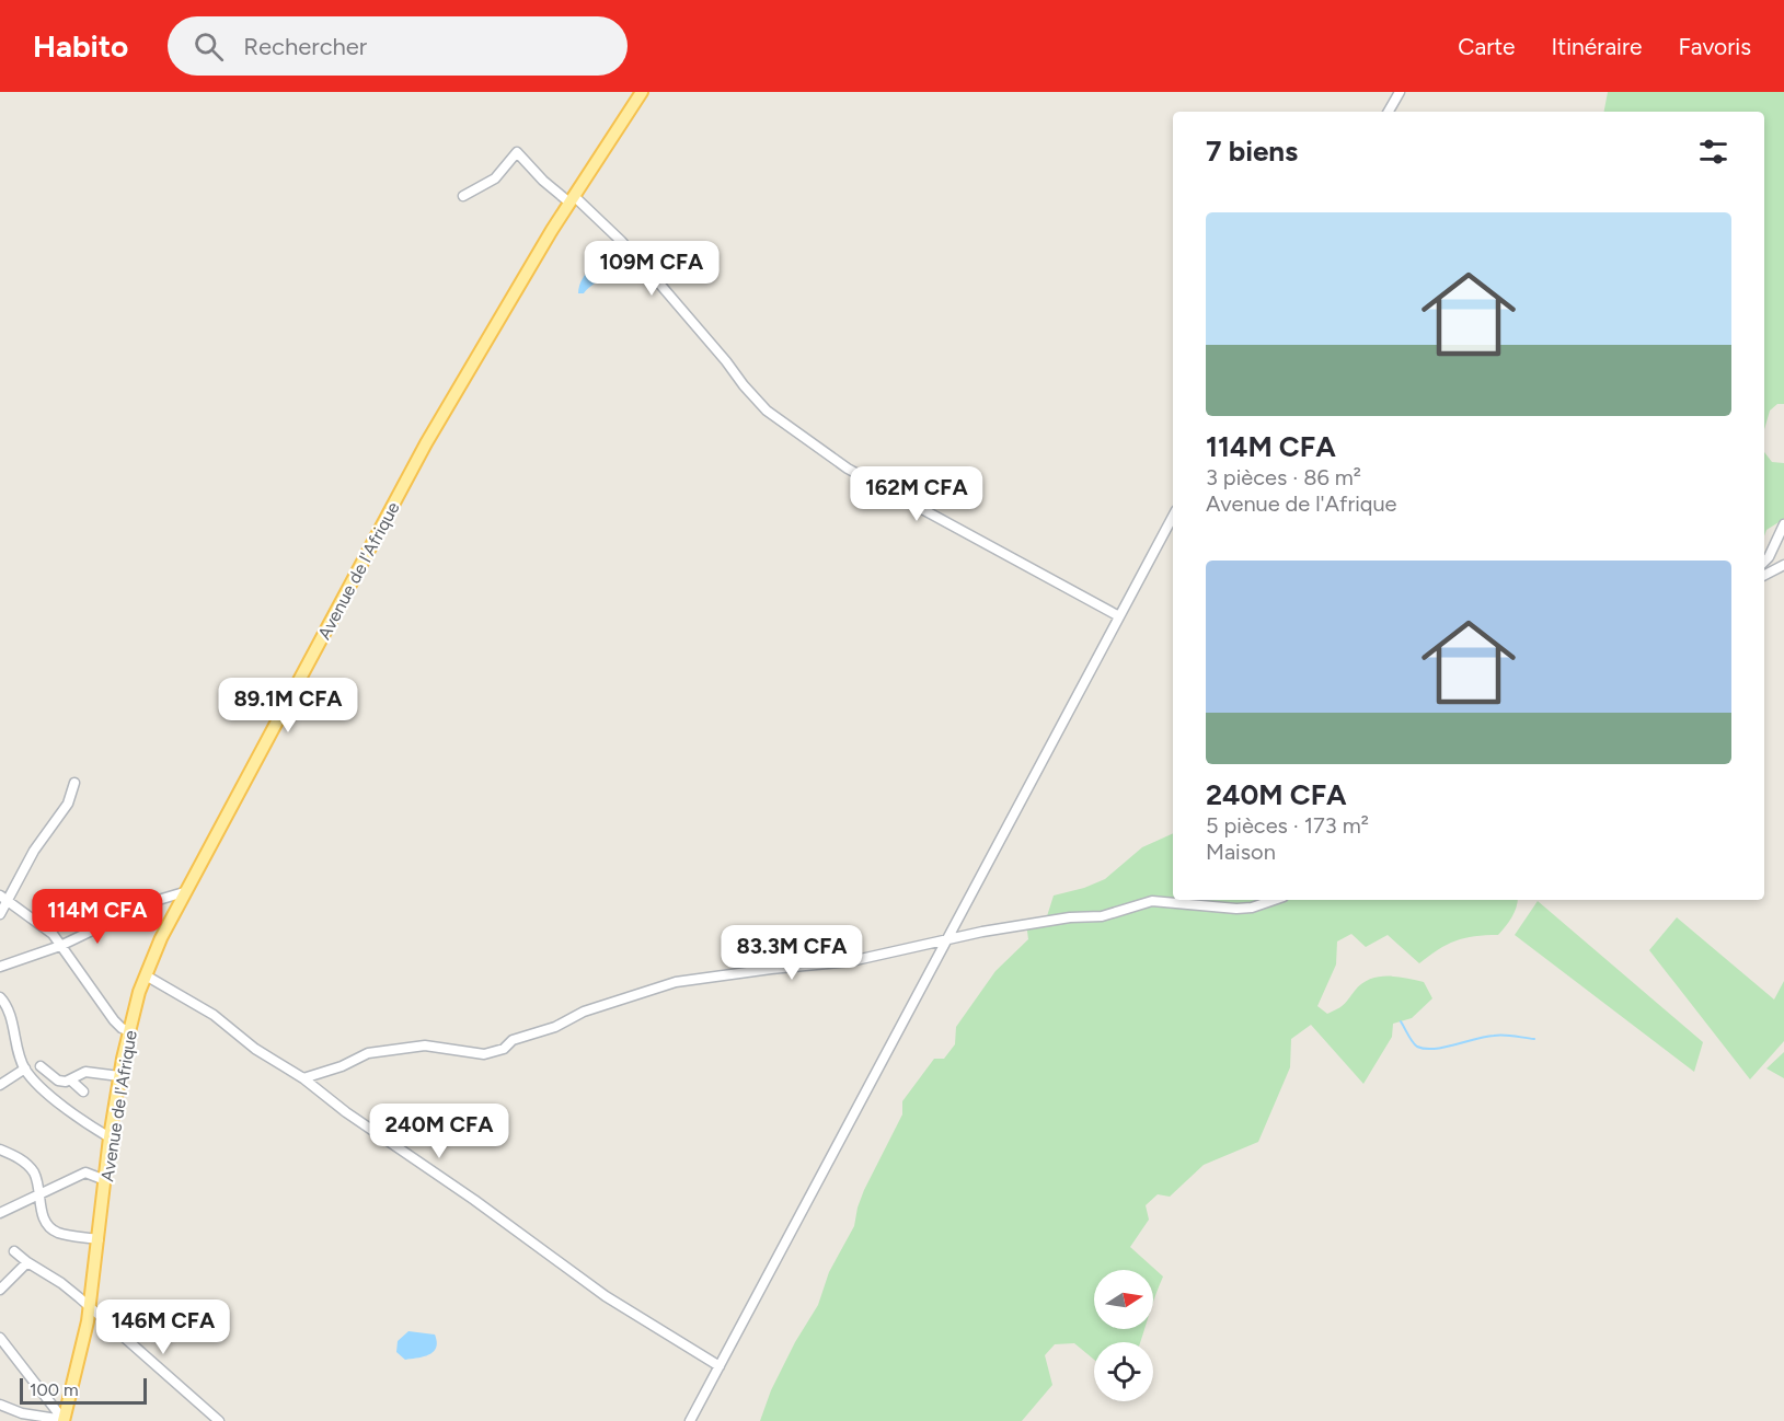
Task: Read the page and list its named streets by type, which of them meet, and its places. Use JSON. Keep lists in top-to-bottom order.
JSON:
{
  "streets": {
    "main road": ["Avenue de l'Afrique"]
  },
  "scale_bar": "100 m",
  "north": "right",
  "page": {
    "header": "Habito",
    "search": "Rechercher",
    "nav": ["Carte", "Itinéraire", "Favoris"],
    "heading": "7 biens",
    "list": [
      {
        "name": "114M CFA",
        "note": "3 pièces · 86 m² · Avenue de l'Afrique"
      },
      {
        "name": "240M CFA",
        "note": "5 pièces · 173 m² · Maison"
      }
    ],
    "price": [
      "109M CFA",
      "162M CFA",
      "89.1M CFA",
      "114M CFA",
      "83.3M CFA",
      "240M CFA",
      "146M CFA"
    ],
    "scale": "100 m"
  }
}
